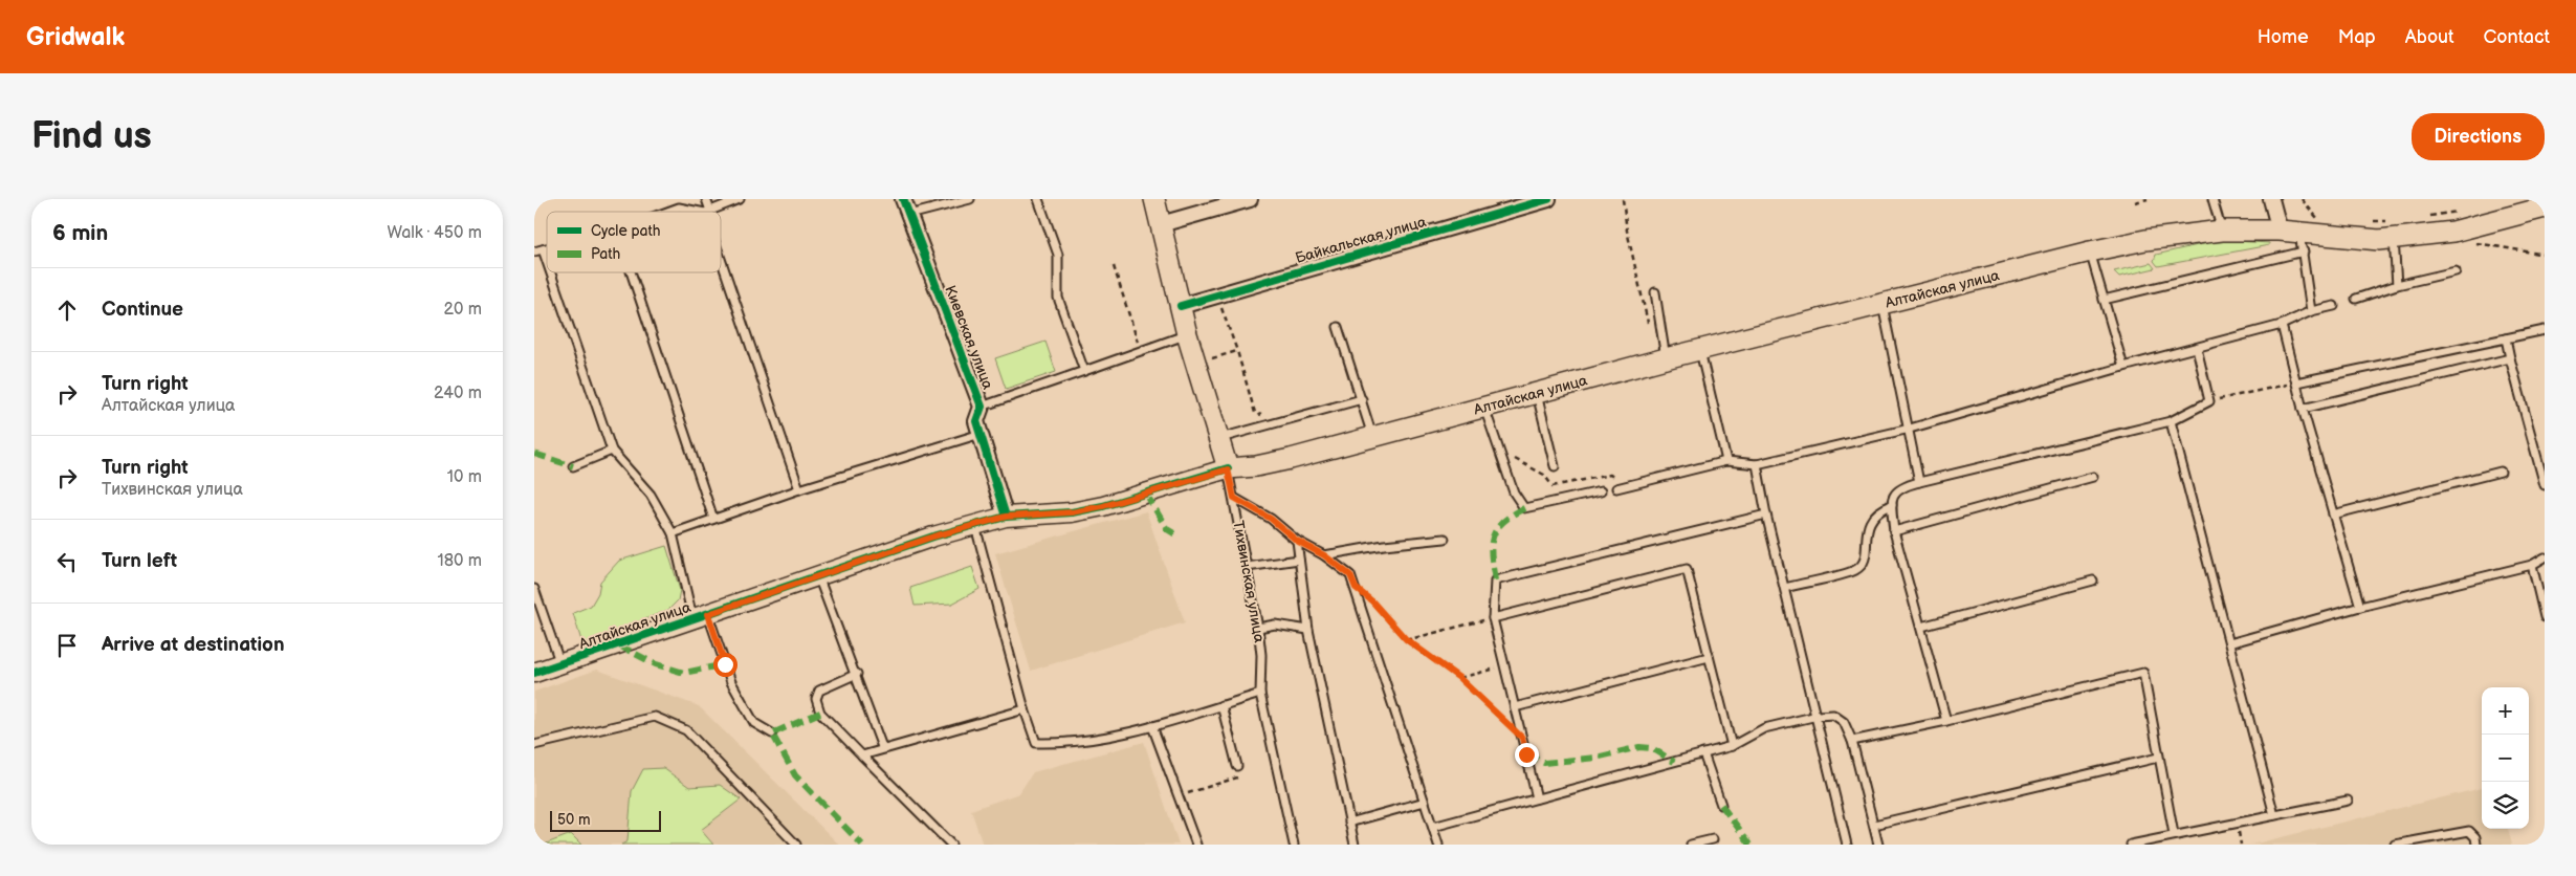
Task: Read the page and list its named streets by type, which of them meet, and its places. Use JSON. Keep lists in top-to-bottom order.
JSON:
{
  "streets": {
    "main road": ["Алтайская улица", "Тихвинская улица"],
    "street": ["Байкальская улица", "Киевская улица"]
  },
  "crossings": [
    ["Байкальская улица", "Тихвинская улица"],
    ["Алтайская улица", "Киевская улица"],
    ["Алтайская улица", "Тихвинская улица"]
  ],
  "legend": ["Cycle path", "Path"],
  "scale_bar": "50 m",
  "page": {
    "header": "Gridwalk",
    "nav": [
      "Home",
      "Map",
      "About",
      "Contact"
    ],
    "buttons": "Directions",
    "title": "Find us",
    "heading": ["6 min", "Walk · 450 m"],
    "list": [
      ["Continue", "20 m"],
      ["Turn right", "Алтайская улица", "240 m"],
      ["Turn right", "Тихвинская улица", "10 m"],
      ["Turn left", "180 m"],
      "Arrive at destination"
    ],
    "map_buttons": ["+", "−"],
    "scale": "50 m"
  }
}
